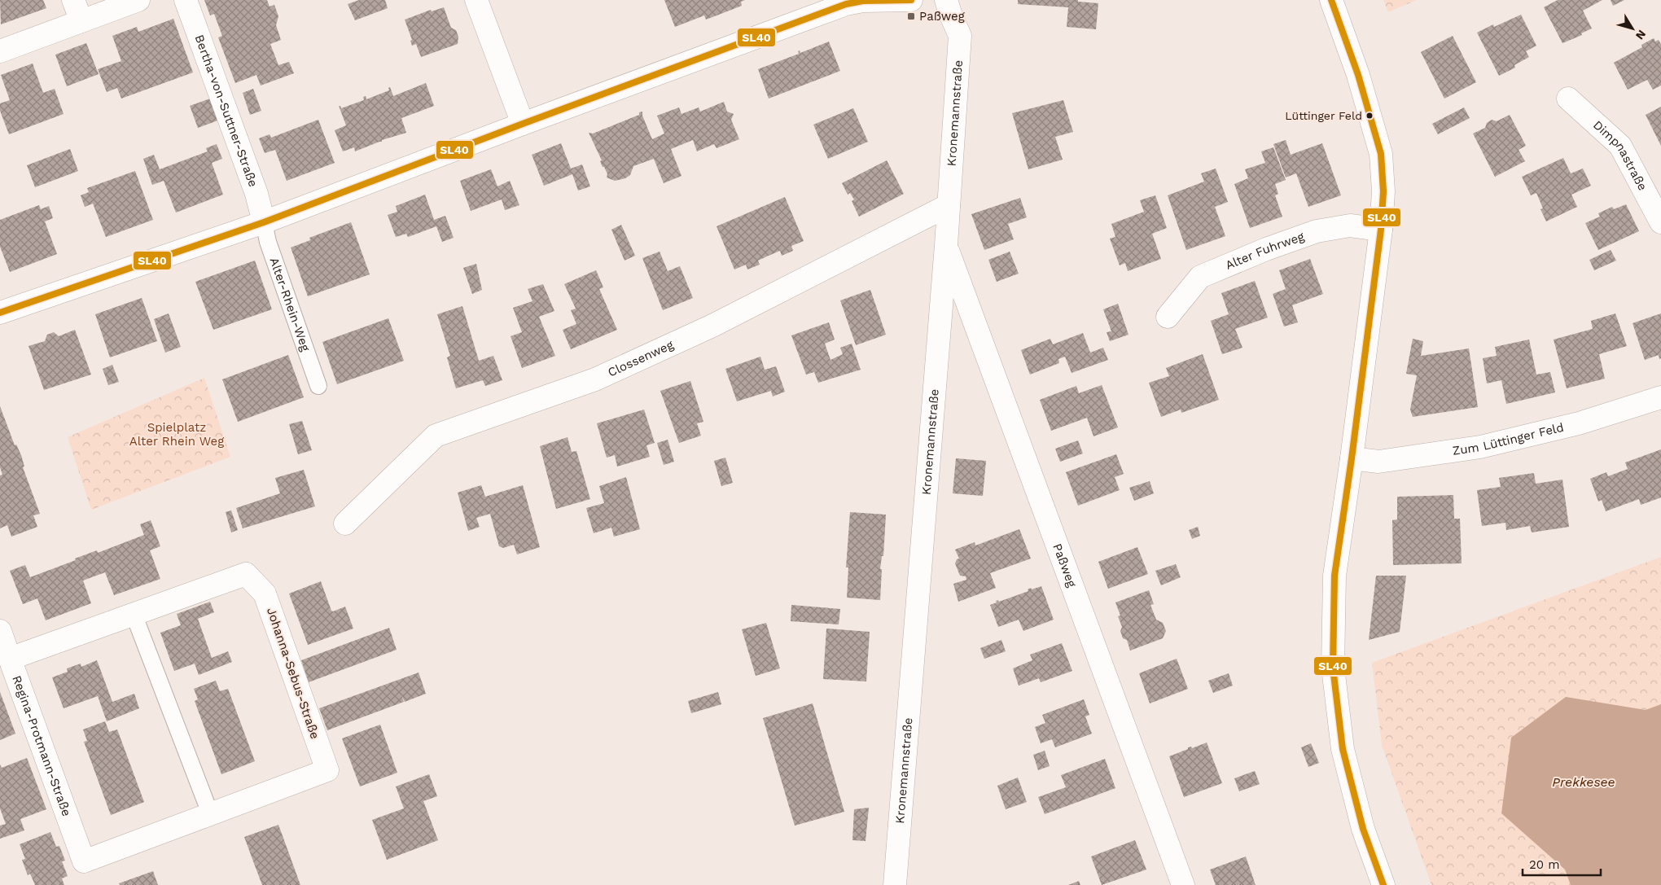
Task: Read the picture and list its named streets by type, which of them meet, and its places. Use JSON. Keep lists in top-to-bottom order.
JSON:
{
  "streets": {
    "street": [
      "Bertha-von-Suttner-Straße",
      "Kronemannstraße",
      "Dimpnastraße",
      "Alter Fuhrweg",
      "Clossenweg",
      "Zum Lüttinger Feld",
      "Paßweg",
      "Johanna-Sebus-Straße",
      "Regina-Protmann-Straße"
    ],
    "lane": ["Alter-Rhein-Weg"]
  },
  "crossings": [
    ["Bertha-von-Suttner-Straße", "Alter-Rhein-Weg"],
    ["Kronemannstraße", "Clossenweg"],
    ["Kronemannstraße", "Paßweg"],
    ["Johanna-Sebus-Straße", "Regina-Protmann-Straße"]
  ],
  "water": ["Prekkesee"],
  "parks": ["Spielplatz Alter Rhein Weg"],
  "places": {
    "transit": ["Paßweg"],
    "other": ["Lüttinger Feld"]
  },
  "lines": ["transit line SL40"],
  "scale_bar": "20 m",
  "north": "bottom right"
}
